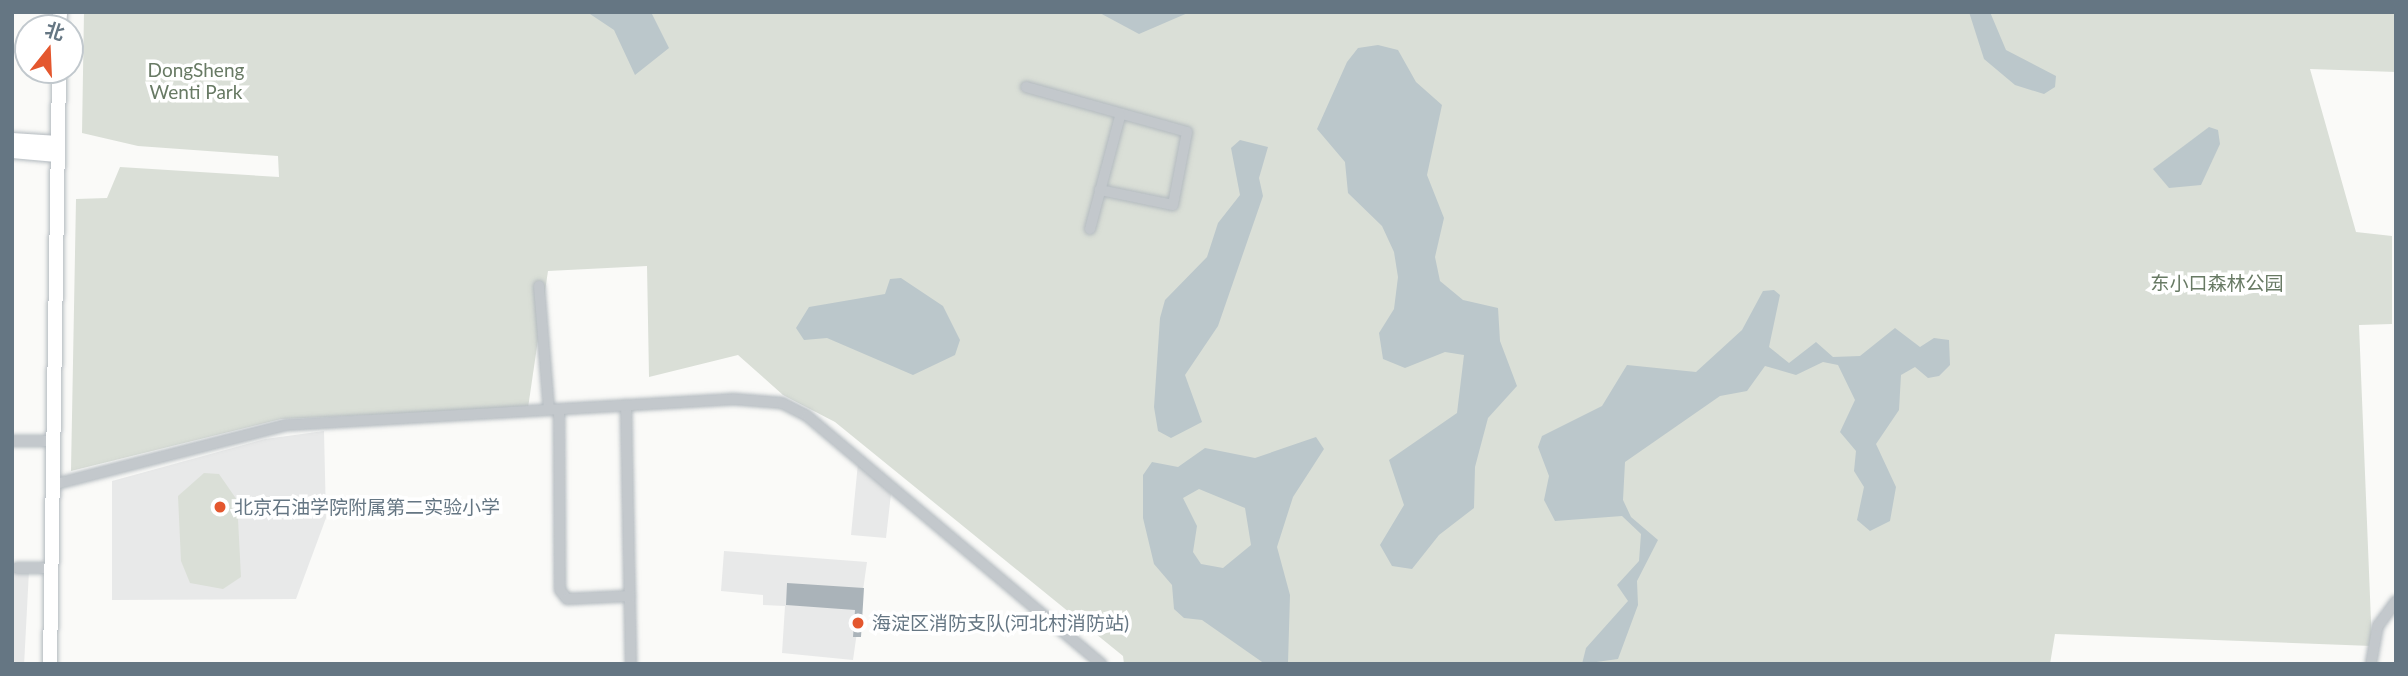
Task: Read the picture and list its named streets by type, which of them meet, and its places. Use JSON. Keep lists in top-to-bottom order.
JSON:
{
  "parks": ["DongSheng Wenti Park", "东小口森林公园"],
  "places": ["北京石油学院附属第二实验小学", "海淀区消防支队(河北村消防站)"],
  "north": "top"
}
